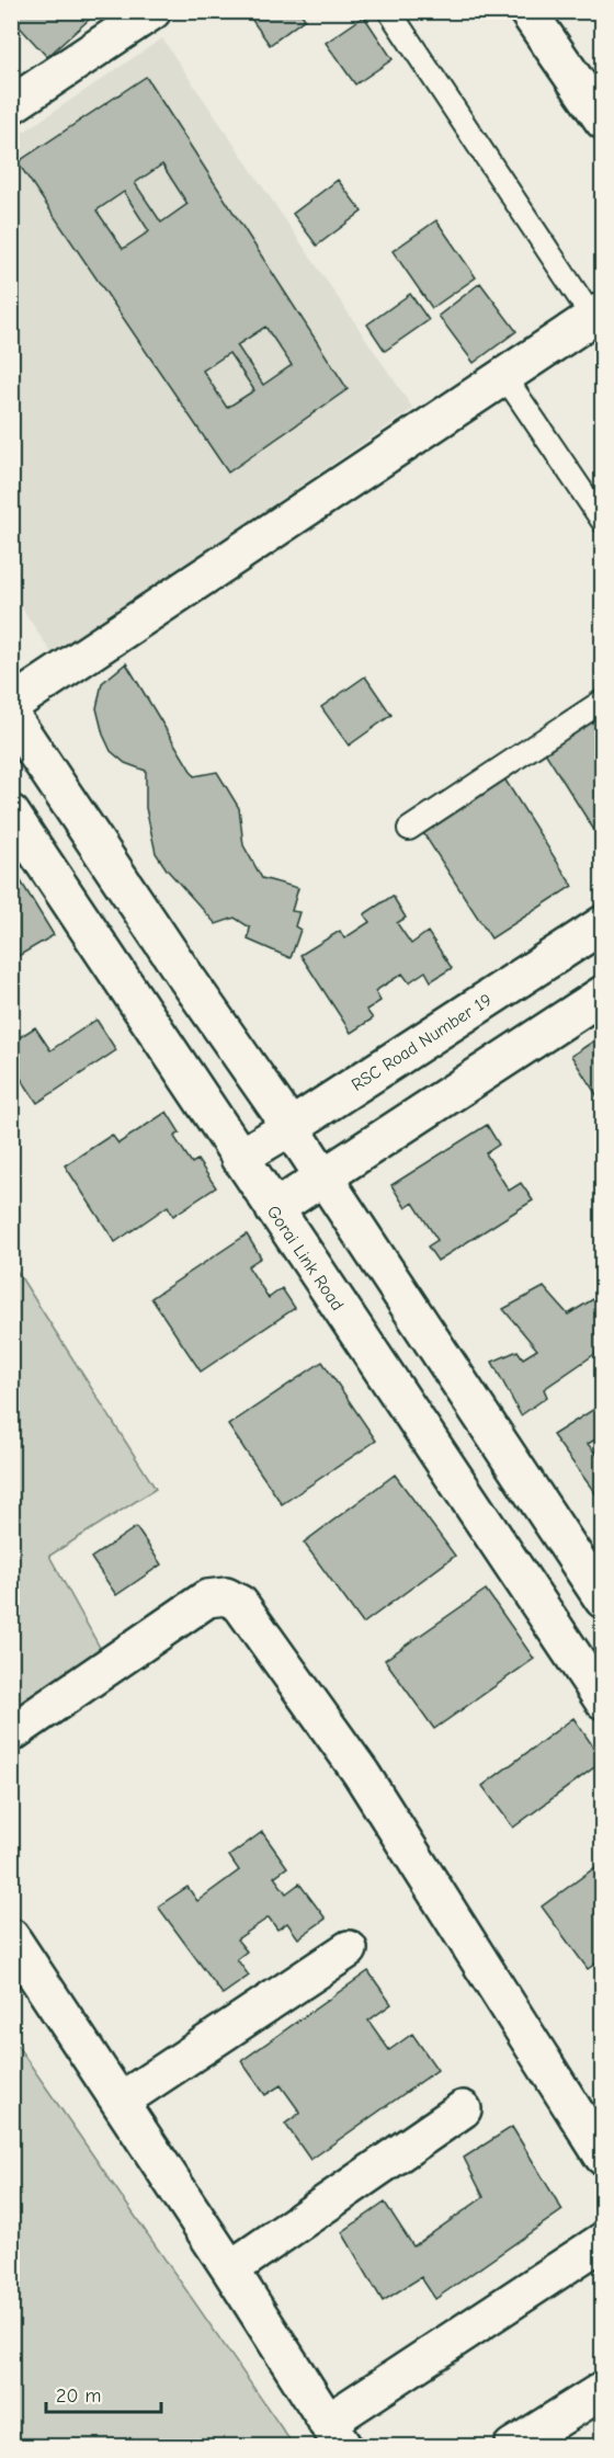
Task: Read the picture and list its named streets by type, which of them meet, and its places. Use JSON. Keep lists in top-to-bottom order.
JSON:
{
  "streets": {
    "street": ["RSC Road Number 19", "Gorai Link Road"]
  },
  "crossings": [
    ["RSC Road Number 19", "Gorai Link Road"]
  ],
  "scale_bar": "20 m"
}
